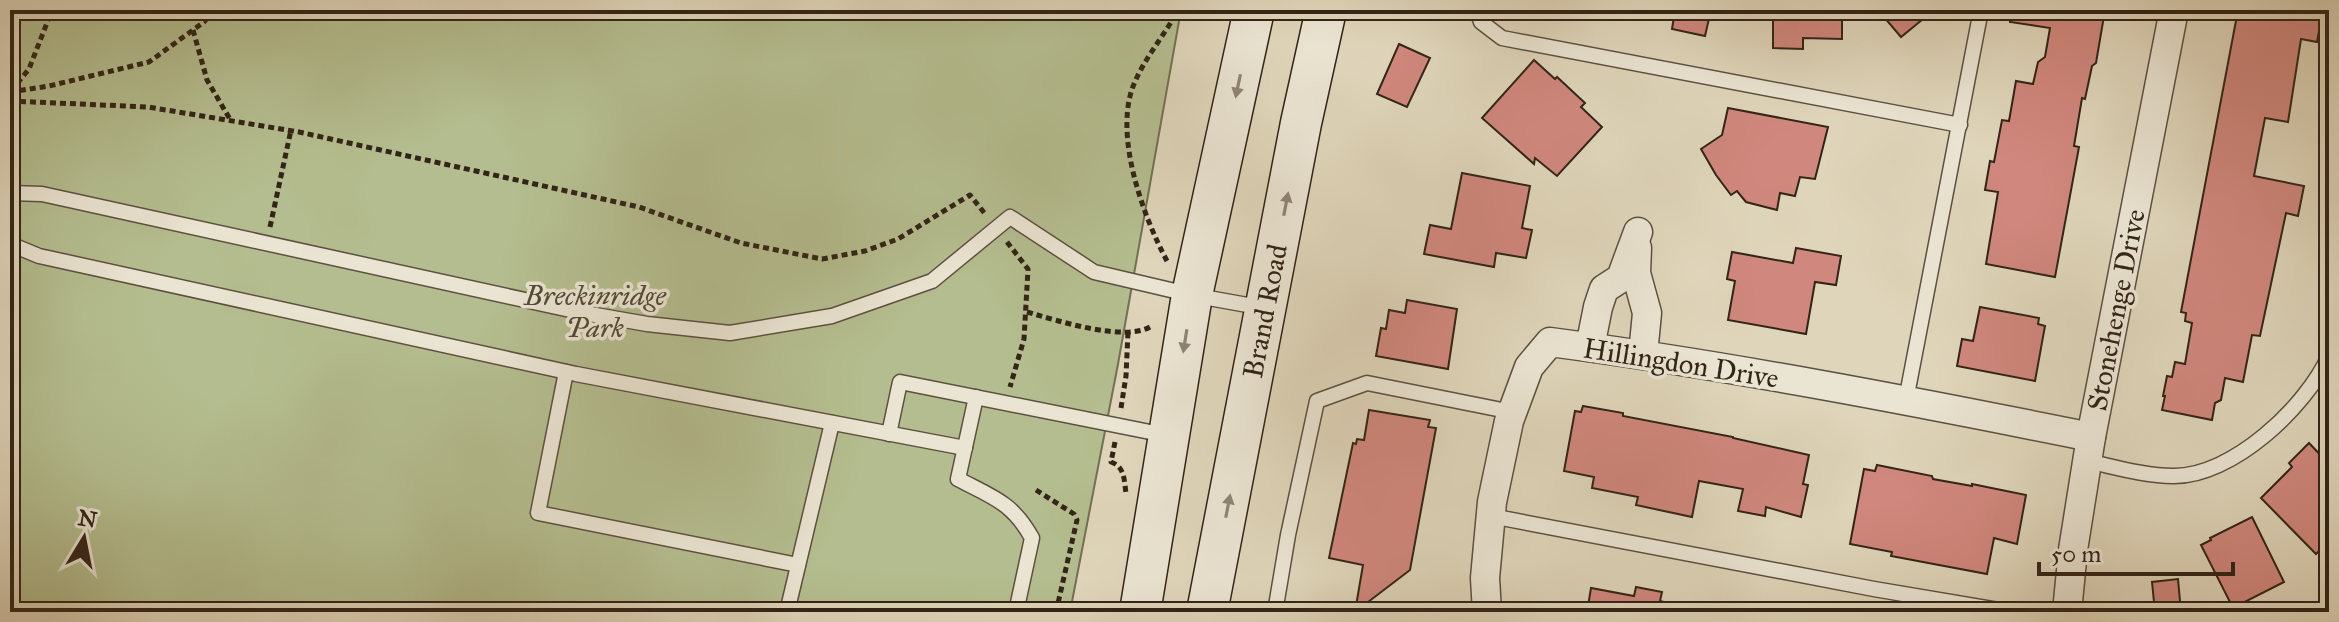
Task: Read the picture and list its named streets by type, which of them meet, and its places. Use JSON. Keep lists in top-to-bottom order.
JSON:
{
  "streets": {
    "main road": ["Brand Road"],
    "street": ["Stonehenge Drive", "Hillingdon Drive"]
  },
  "crossings": [
    ["Stonehenge Drive", "Hillingdon Drive"]
  ],
  "parks": ["Breckinridge Park"],
  "scale_bar": "50 m",
  "north": "top"
}
